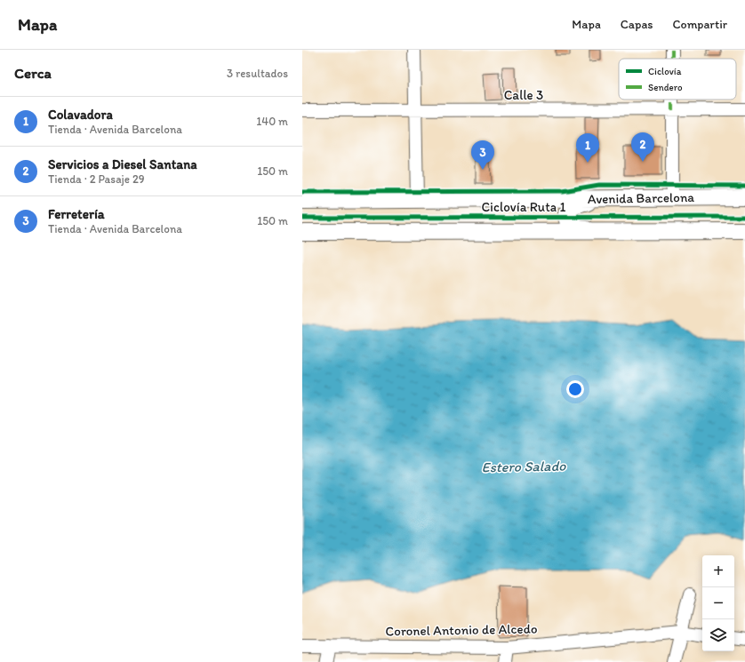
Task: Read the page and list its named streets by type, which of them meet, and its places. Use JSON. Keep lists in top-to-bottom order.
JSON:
{
  "streets": {
    "main road": ["Avenida Barcelona"],
    "street": ["Calle 3", "Coronel Antonio de Alcedo"],
    "cycle path": ["Ciclovía Ruta 1"]
  },
  "water": ["Estero Salado"],
  "legend": ["Ciclovía", "Sendero"],
  "page": {
    "header": "Mapa",
    "nav": ["Mapa", "Capas", "Compartir"],
    "heading": ["Cerca", "3 resultados"],
    "list": [
      {
        "mark": "1",
        "name": "Colavadora",
        "note": "Tienda · Avenida Barcelona",
        "value": "140 m"
      },
      {
        "mark": "2",
        "name": "Servicios a Diesel Santana",
        "note": "Tienda · 2 Pasaje 29",
        "value": "150 m"
      },
      {
        "mark": "3",
        "name": "Ferretería",
        "note": "Tienda · Avenida Barcelona",
        "value": "150 m"
      }
    ],
    "pins": ["2", "1", "3"],
    "map_buttons": ["+", "−"]
  }
}
